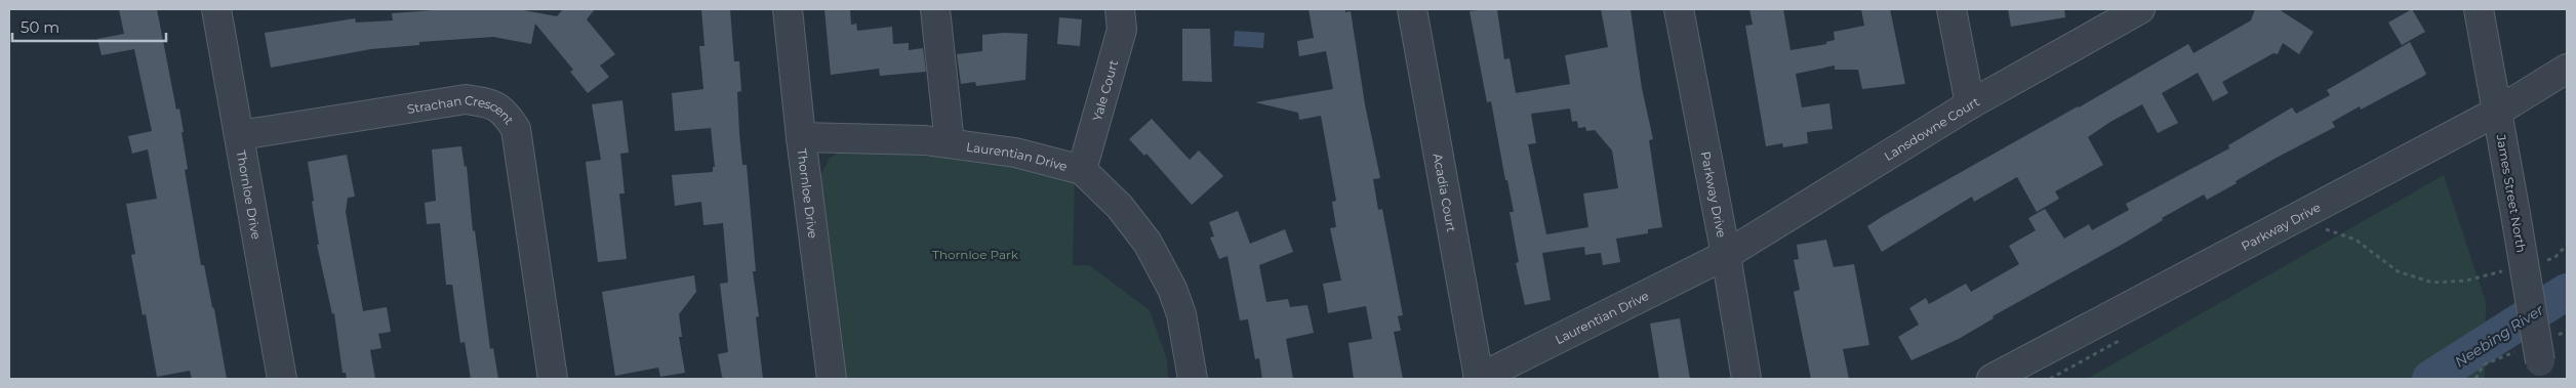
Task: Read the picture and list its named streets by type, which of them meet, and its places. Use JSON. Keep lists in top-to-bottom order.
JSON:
{
  "streets": {
    "street": [
      "Yale Court",
      "Strachan Crescent",
      "Lansdowne Court",
      "Laurentian Drive",
      "Thornloe Drive",
      "Acadia Court",
      "Parkway Drive",
      "James Street North"
    ]
  },
  "crossings": [
    ["Yale Court", "Laurentian Drive"],
    ["Strachan Crescent", "Thornloe Drive"],
    ["Lansdowne Court", "Laurentian Drive"],
    ["Lansdowne Court", "Parkway Drive"],
    ["Laurentian Drive", "Thornloe Drive"],
    ["Laurentian Drive", "Acadia Court"],
    ["Laurentian Drive", "Parkway Drive"],
    ["Parkway Drive", "James Street North"]
  ],
  "water": ["Neebing River"],
  "parks": ["Thornloe Park"],
  "scale_bar": "50 m"
}
